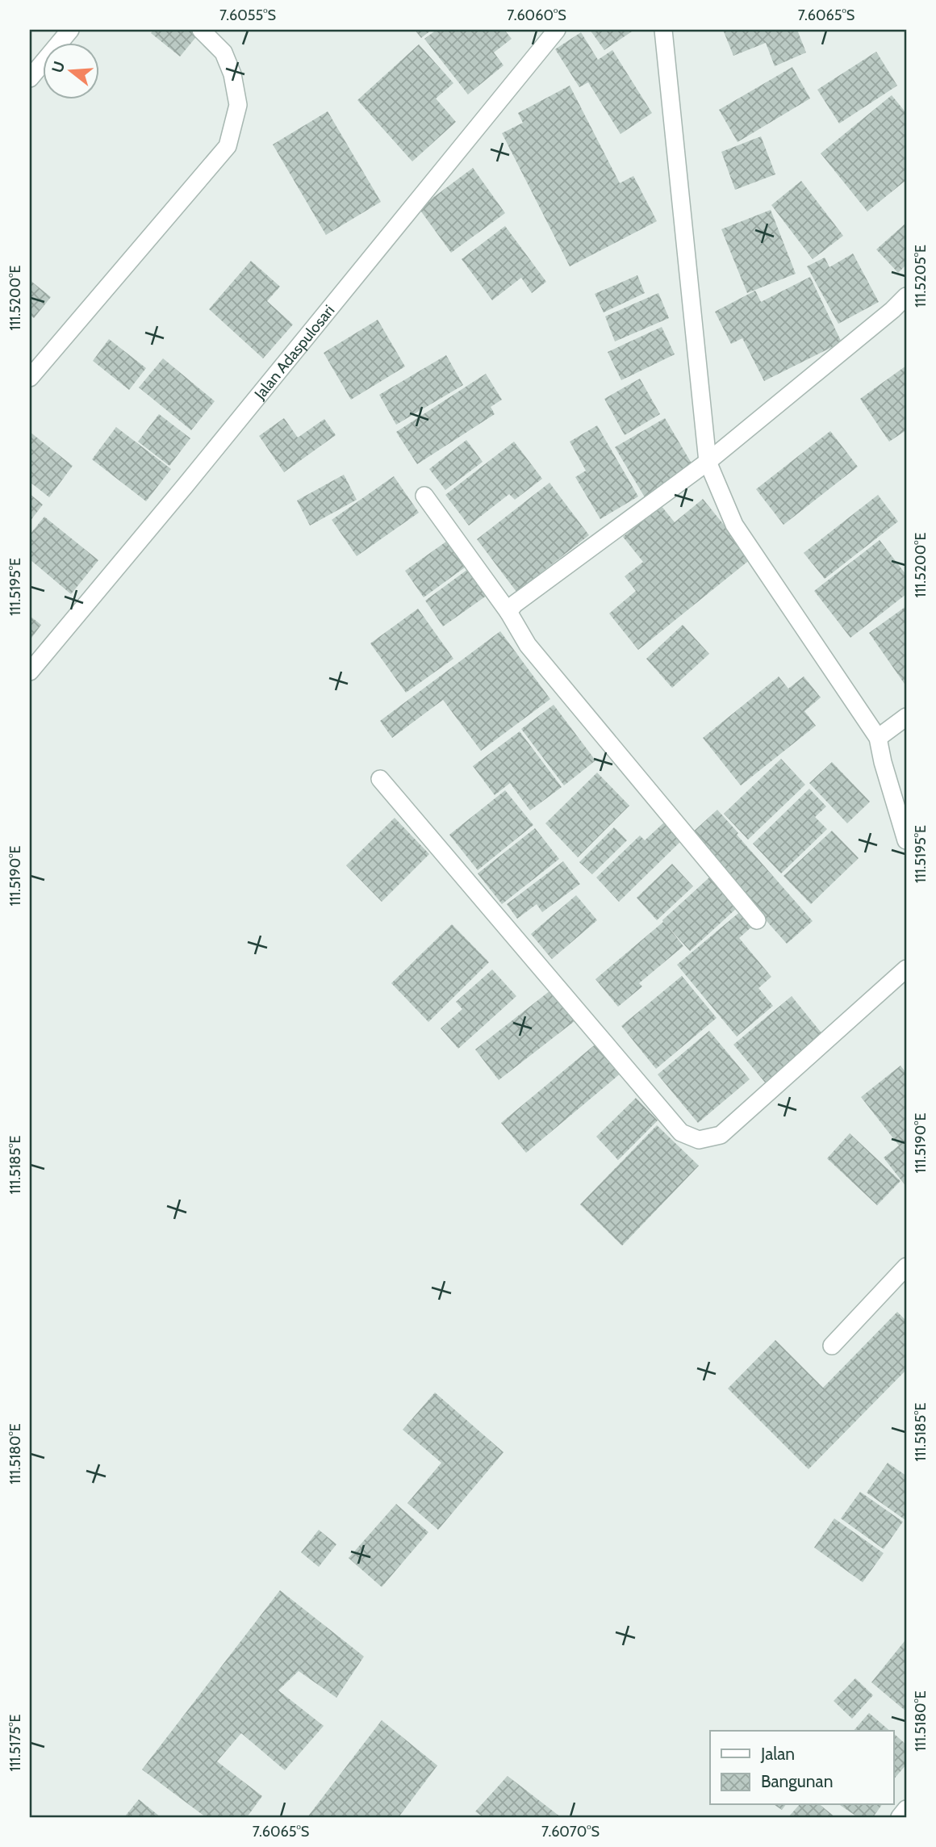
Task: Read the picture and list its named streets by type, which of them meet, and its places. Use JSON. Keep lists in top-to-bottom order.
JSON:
{
  "streets": {
    "street": ["Jalan Adaspulosari"]
  },
  "legend": ["Jalan", "Bangunan"],
  "north": "left",
  "coordinates": [
    "7.6055°S",
    "7.6060°S",
    "7.6065°S",
    "111.5205°E",
    "111.5200°E",
    "111.5195°E",
    "111.5190°E",
    "111.5185°E",
    "111.5180°E",
    "111.5175°E",
    "7.6070°S"
  ]
}
